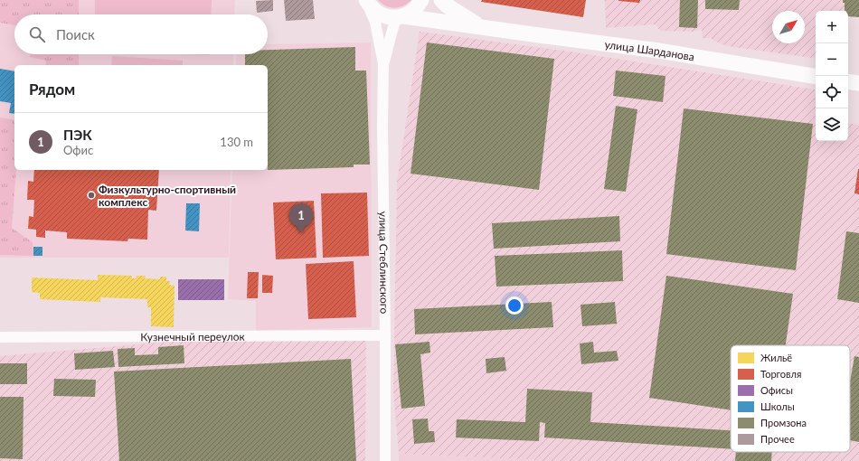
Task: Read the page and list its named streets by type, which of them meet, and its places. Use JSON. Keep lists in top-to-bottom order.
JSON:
{
  "streets": {
    "main road": ["улица Шарданова"],
    "street": ["улица Стеблинского", "Кузнечный переулок"]
  },
  "crossings": [
    ["улица Стеблинского", "Кузнечный переулок"]
  ],
  "places": ["Физкультурно-спортивный комплекс"],
  "legend": [
    "Жильё",
    "Торговля",
    "Офисы",
    "Школы",
    "Промзона",
    "Прочее"
  ],
  "north": "top right",
  "page": {
    "map_buttons": ["+", "−"],
    "search": "Поиск",
    "heading": "Рядом",
    "list": [
      {
        "mark": "1",
        "name": "ПЭК",
        "note": "Офис",
        "value": "130 m"
      }
    ],
    "pins": "1"
  }
}
